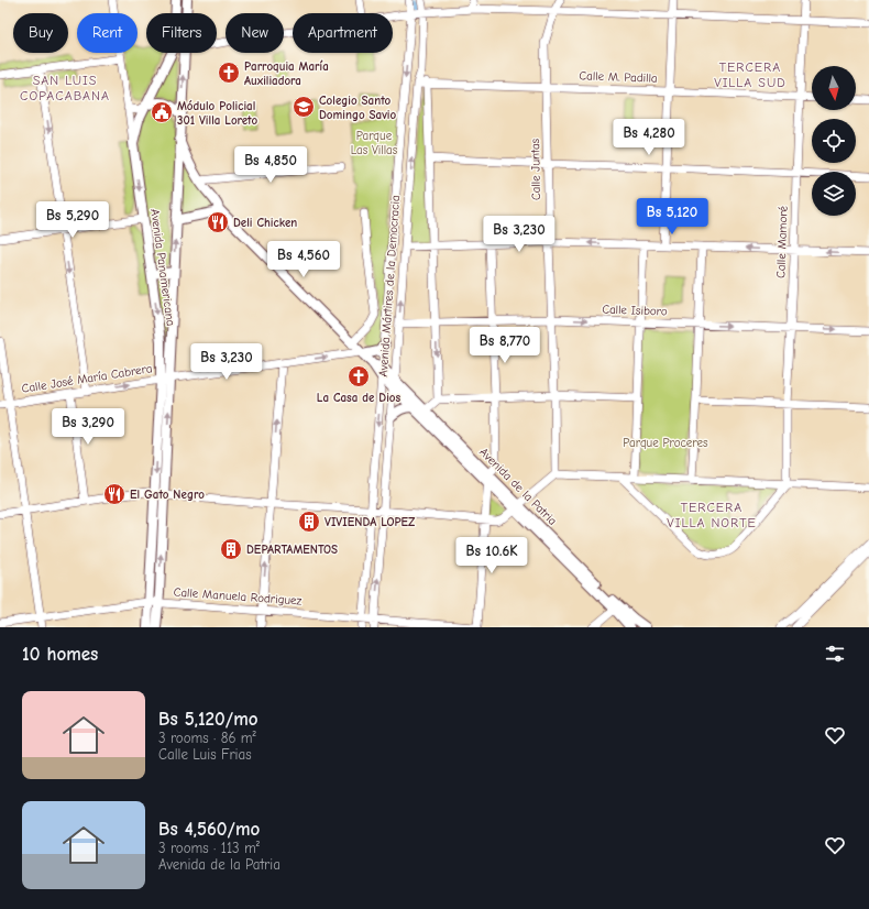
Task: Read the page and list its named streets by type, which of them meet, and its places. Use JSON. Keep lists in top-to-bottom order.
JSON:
{
  "streets": {
    "main road": ["Avenida Panamericana", "Avenida de la Patria"],
    "street": [
      "Calle M. Padilla",
      "Calle Juntas",
      "Calle Mamoré",
      "Avenida Mártires de la Democracia",
      "Calle Isiboro",
      "Calle José María Cabrera",
      "Calle Manuela Rodriguez"
    ]
  },
  "crossings": [
    ["Calle M. Padilla", "Calle Juntas"],
    ["Calle M. Padilla", "Calle Mamoré"],
    ["Calle M. Padilla", "Avenida Mártires de la Democracia"],
    ["Calle Juntas", "Calle Isiboro"],
    ["Calle Mamoré", "Calle Isiboro"],
    ["Avenida Panamericana", "Calle José María Cabrera"],
    ["Avenida Panamericana", "Avenida de la Patria"],
    ["Avenida Panamericana", "Calle Manuela Rodriguez"],
    ["Avenida Mártires de la Democracia", "Calle Isiboro"],
    ["Avenida Mártires de la Democracia", "Avenida de la Patria"],
    ["Avenida Mártires de la Democracia", "Calle Manuela Rodriguez"],
    ["Calle José María Cabrera", "Avenida de la Patria"]
  ],
  "one_way": ["Calle Isiboro", "Calle José María Cabrera"],
  "districts": ["TERCERA VILLA SUD", "SAN LUIS COPACABANA", "TERCERA VILLA NORTE"],
  "parks": ["Parque Las Villas", "Parque Proceres"],
  "places": {
    "church": ["Parroquia María Auxiliadora", "La Casa de Dios"],
    "school or university": ["Colegio Santo Domingo Savio"],
    "public building": ["Módulo Policial 301 Villa Loreto"],
    "restaurant": ["Deli Chicken", "El Gato Negro"],
    "building": ["VIVIENDA LOPEZ", "DEPARTAMENTOS"]
  },
  "north": "bottom",
  "page": {
    "chip": [
      "Buy",
      "Rent",
      "Filters",
      "New",
      "Apartment"
    ],
    "price": [
      "Bs 4,280",
      "Bs 4,850",
      "Bs 5,120",
      "Bs 5,290",
      "Bs 3,230",
      "Bs 4,560",
      "Bs 8,770",
      "Bs 3,230",
      "Bs 3,290",
      "Bs 10.6K"
    ],
    "heading": "10 homes",
    "list": [
      {
        "name": "Bs 5,120/mo",
        "note": "3 rooms · 86 m² · Calle Luis Frias"
      },
      {
        "name": "Bs 4,560/mo",
        "note": "3 rooms · 113 m² · Avenida de la Patria"
      }
    ]
  }
}
